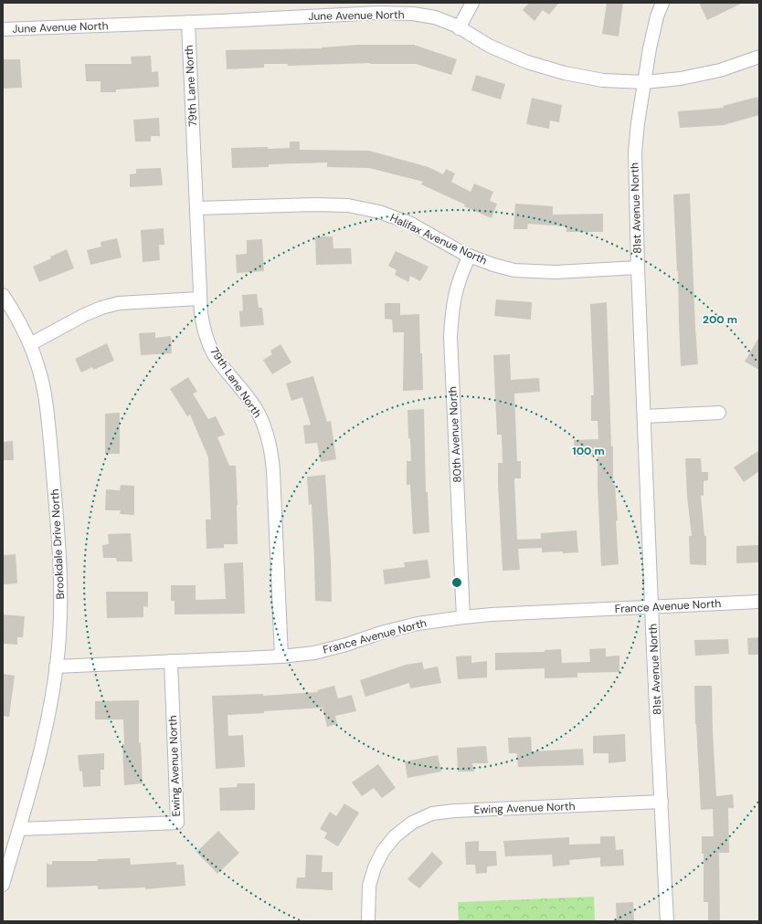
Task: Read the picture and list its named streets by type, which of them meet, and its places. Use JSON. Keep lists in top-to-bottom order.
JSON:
{
  "streets": {
    "street": [
      "June Avenue North",
      "79th Lane North",
      "81st Avenue North",
      "Halifax Avenue North",
      "80th Avenue North",
      "Brookdale Drive North",
      "France Avenue North",
      "Ewing Avenue North"
    ]
  },
  "crossings": [
    ["June Avenue North", "79th Lane North"],
    ["June Avenue North", "81st Avenue North"],
    ["79th Lane North", "Halifax Avenue North"],
    ["79th Lane North", "France Avenue North"],
    ["81st Avenue North", "Halifax Avenue North"],
    ["81st Avenue North", "France Avenue North"],
    ["81st Avenue North", "Ewing Avenue North"],
    ["Halifax Avenue North", "80th Avenue North"],
    ["80th Avenue North", "France Avenue North"],
    ["Brookdale Drive North", "France Avenue North"],
    ["Brookdale Drive North", "Ewing Avenue North"],
    ["France Avenue North", "Ewing Avenue North"]
  ],
  "rings": ["200 m", "100 m"]
}
